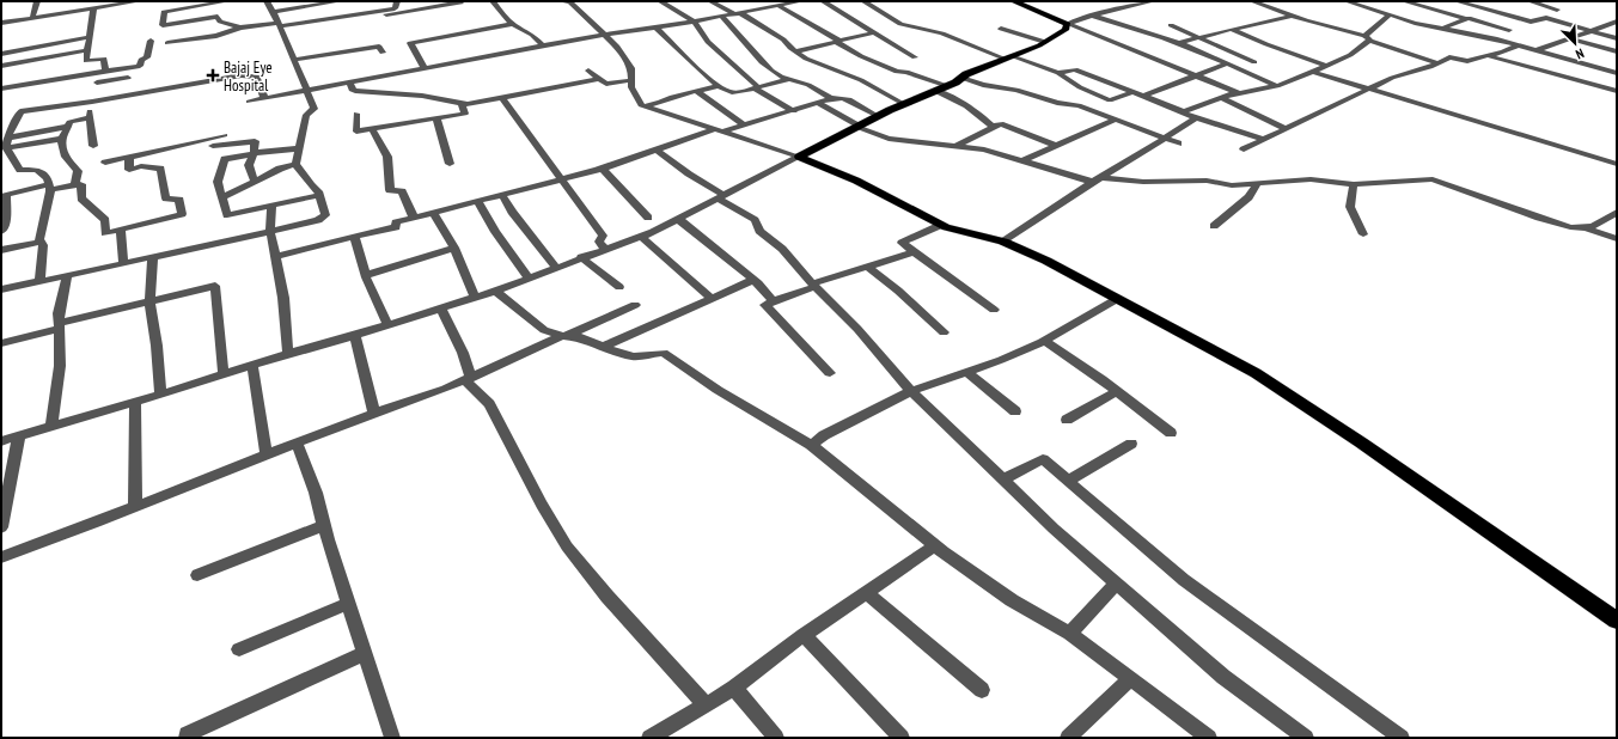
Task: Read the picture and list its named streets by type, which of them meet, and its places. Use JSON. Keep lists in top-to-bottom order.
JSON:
{
  "places": {
    "health": ["Bajaj Eye Hospital"]
  },
  "north": "bottom right"
}
